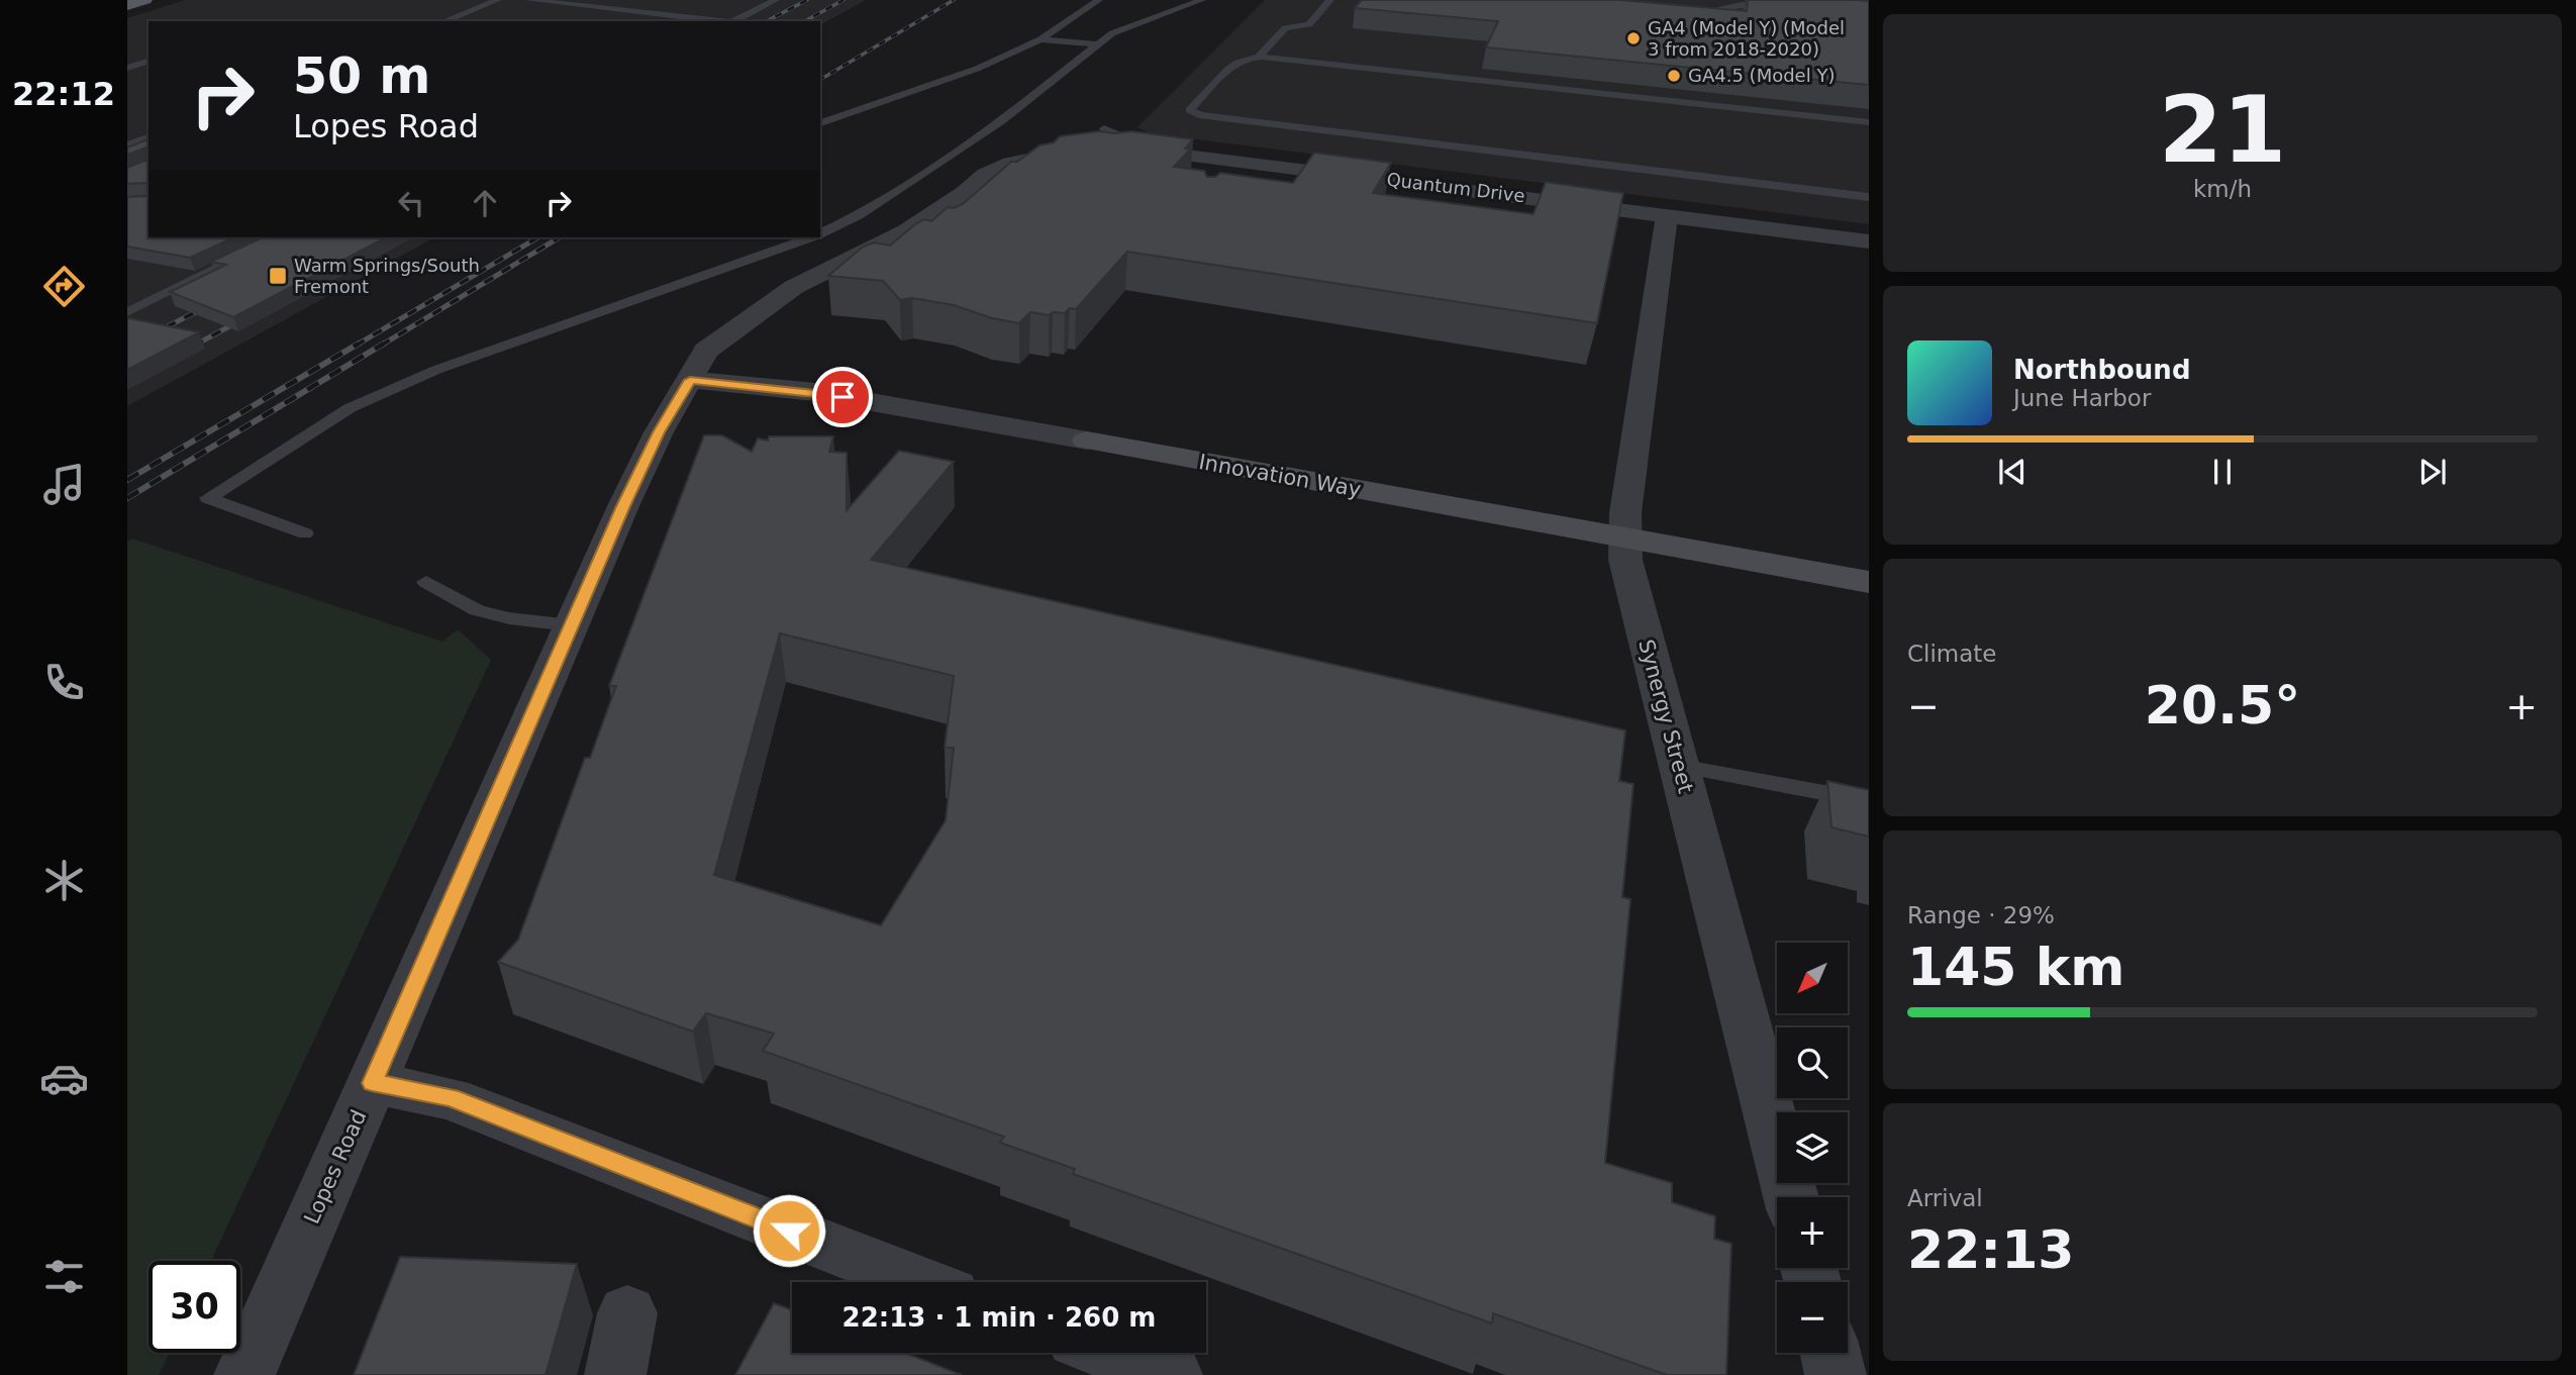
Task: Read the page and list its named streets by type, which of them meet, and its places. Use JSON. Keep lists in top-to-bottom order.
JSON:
{
  "streets": {
    "street": [
      "Quantum Drive",
      "Innovation Way",
      "Synergy Street",
      "Lopes Road"
    ]
  },
  "crossings": [
    ["Quantum Drive", "Innovation Way"],
    ["Quantum Drive", "Synergy Street"],
    ["Quantum Drive", "Lopes Road"],
    ["Innovation Way", "Synergy Street"],
    ["Innovation Way", "Lopes Road"]
  ],
  "places": {
    "other": ["GA4 (Model Y) (Model 3 from 2018-2020)", "GA4.5 (Model Y)"],
    "transit": ["Warm Springs/South Fremont"]
  },
  "north": "bottom left",
  "page": {
    "tabs": "22:12",
    "tile": [
      ["21", "km/h"],
      "Climate",
      ["Range · 29%", "145 km"],
      ["Arrival", "22:13"]
    ],
    "turn": ["50 m", "Lopes Road"],
    "song": ["Northbound", "June Harbor"],
    "heat": ["−", "20.5°", "+"],
    "map_buttons": ["+", "−"],
    "limit": "30",
    "trip": "22:13 · 1 min · 260 m"
  }
}
